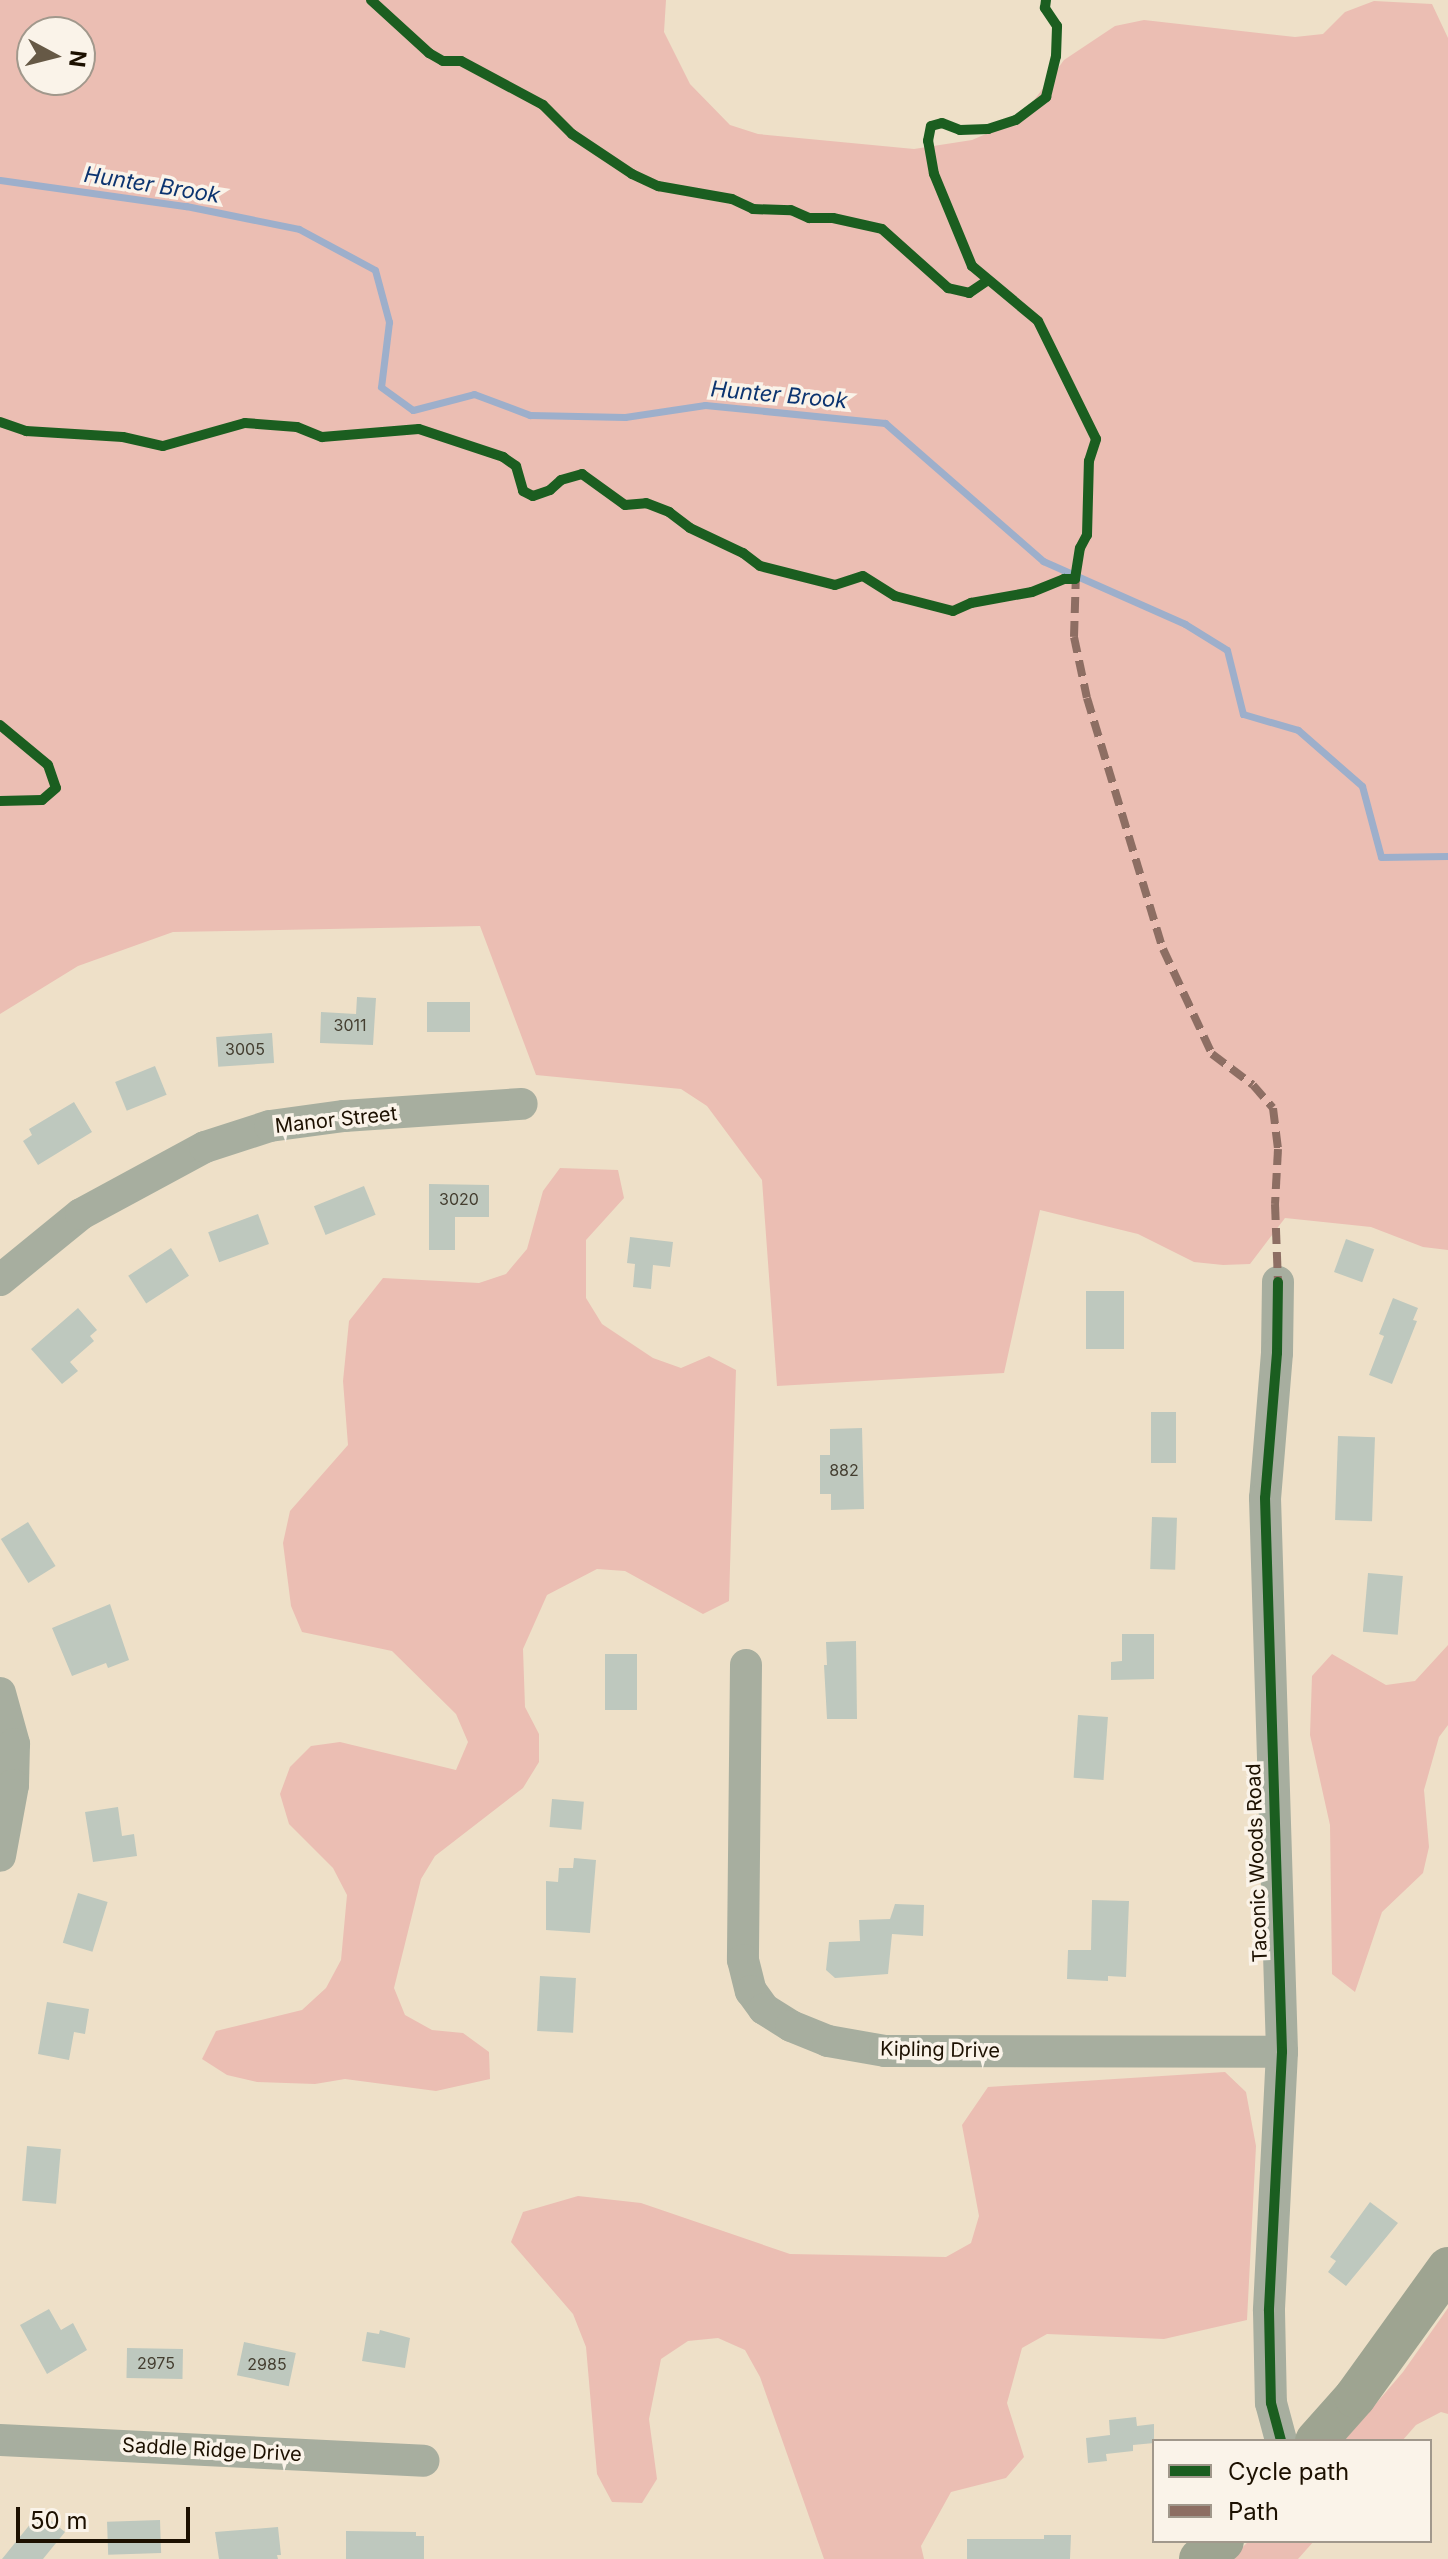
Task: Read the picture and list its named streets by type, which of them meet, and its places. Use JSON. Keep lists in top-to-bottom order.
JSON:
{
  "streets": {
    "street": [
      "Manor Street",
      "Taconic Woods Road",
      "Kipling Drive",
      "Saddle Ridge Drive"
    ]
  },
  "crossings": [
    ["Taconic Woods Road", "Kipling Drive"]
  ],
  "water": ["Hunter Brook"],
  "house_numbers": [
    "3011",
    "3005",
    "3020",
    "882",
    "2975",
    "2985"
  ],
  "legend": ["Cycle path", "Path"],
  "scale_bar": "50 m",
  "north": "right"
}
